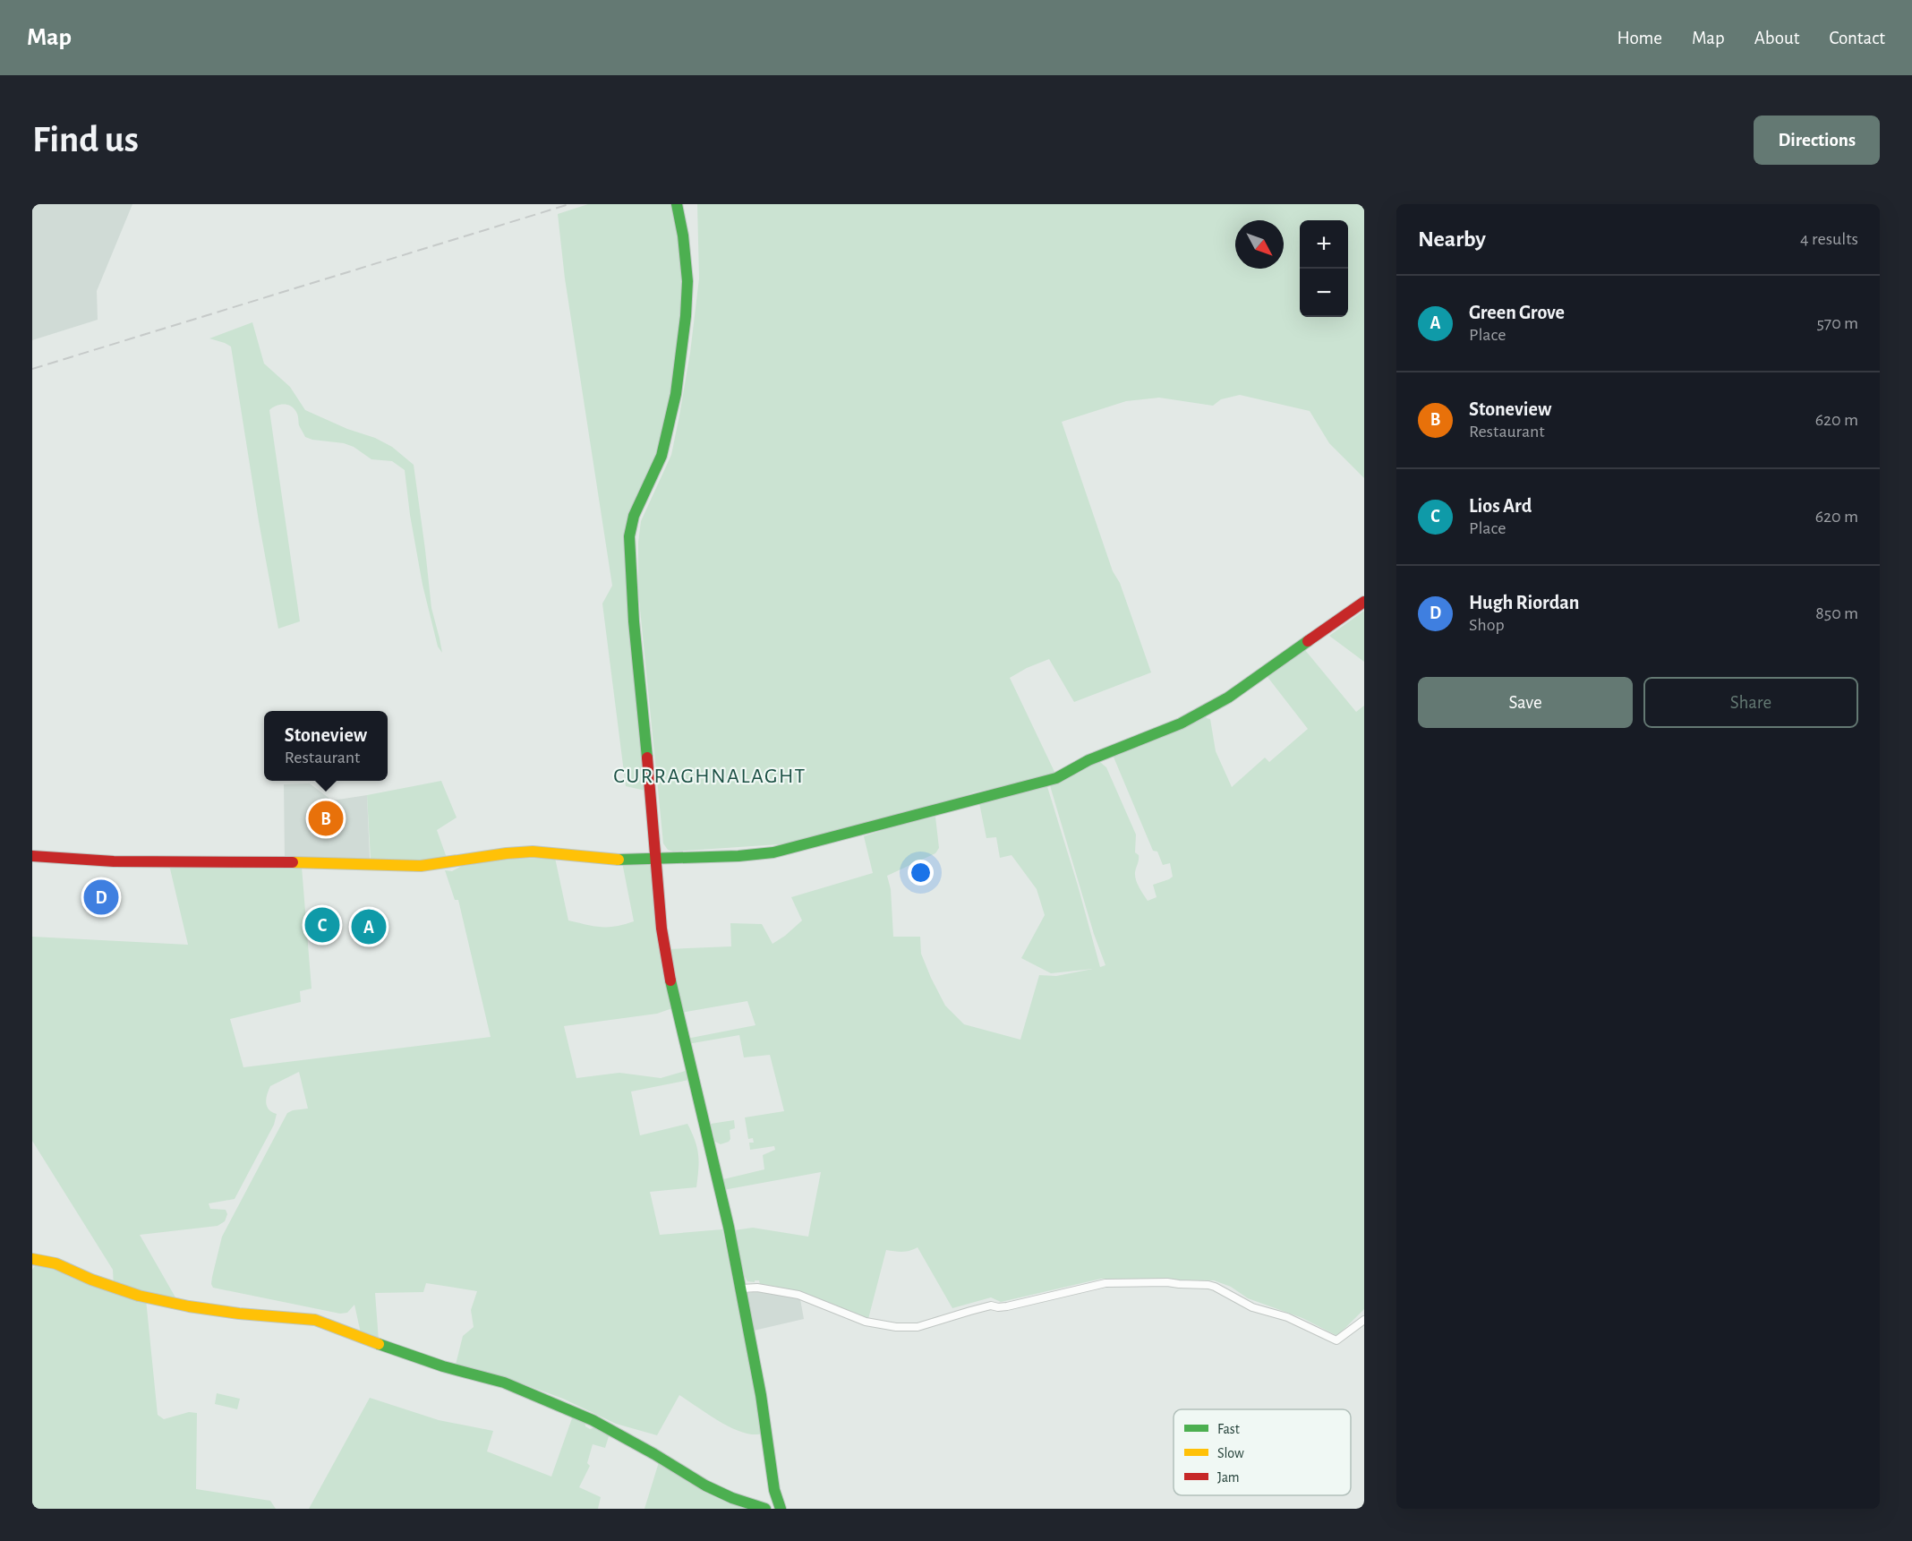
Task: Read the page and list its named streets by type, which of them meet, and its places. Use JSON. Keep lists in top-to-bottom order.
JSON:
{
  "districts": ["CURRAGHNALAGHT"],
  "legend": ["Fast", "Slow", "Jam"],
  "north": "bottom right",
  "page": {
    "header": "Map",
    "nav": [
      "Home",
      "Map",
      "About",
      "Contact"
    ],
    "buttons": [
      "Directions",
      ["Save", "Share"]
    ],
    "title": "Find us",
    "heading": ["Nearby", "4 results"],
    "map_buttons": ["+", "−"],
    "list": [
      {
        "mark": "A",
        "name": "Green Grove",
        "note": "Place",
        "value": "570 m"
      },
      {
        "mark": "B",
        "name": "Stoneview",
        "note": "Restaurant",
        "value": "620 m"
      },
      {
        "mark": "C",
        "name": "Lios Ard",
        "note": "Place",
        "value": "620 m"
      },
      {
        "mark": "D",
        "name": "Hugh Riordan",
        "note": "Shop",
        "value": "850 m"
      }
    ],
    "popup": ["Stoneview", "Restaurant"],
    "pins": [
      "B",
      "D",
      "C",
      "A"
    ]
  }
}
